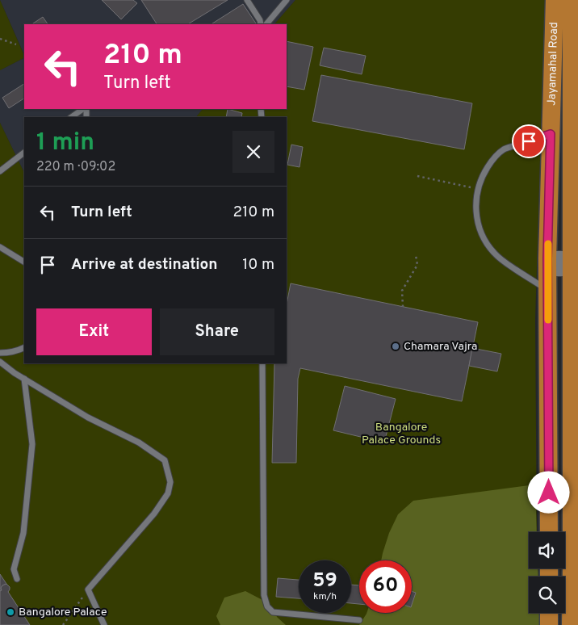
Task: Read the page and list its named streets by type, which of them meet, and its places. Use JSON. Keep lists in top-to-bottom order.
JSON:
{
  "streets": {
    "main road": ["Jayamahal Road"]
  },
  "parks": ["Bangalore Palace Grounds"],
  "places": ["Chamara Vajra", "Bangalore Palace"],
  "page": {
    "turn": ["210 m", "Turn left"],
    "heading": ["1 min", "220 m · 09:02"],
    "list": [
      {
        "name": "Turn left",
        "value": "210 m"
      },
      {
        "name": "Arrive at destination",
        "value": "10 m"
      }
    ],
    "buttons": ["Exit", "Share"],
    "speed": "59 km/h",
    "limit": "60"
  }
}
